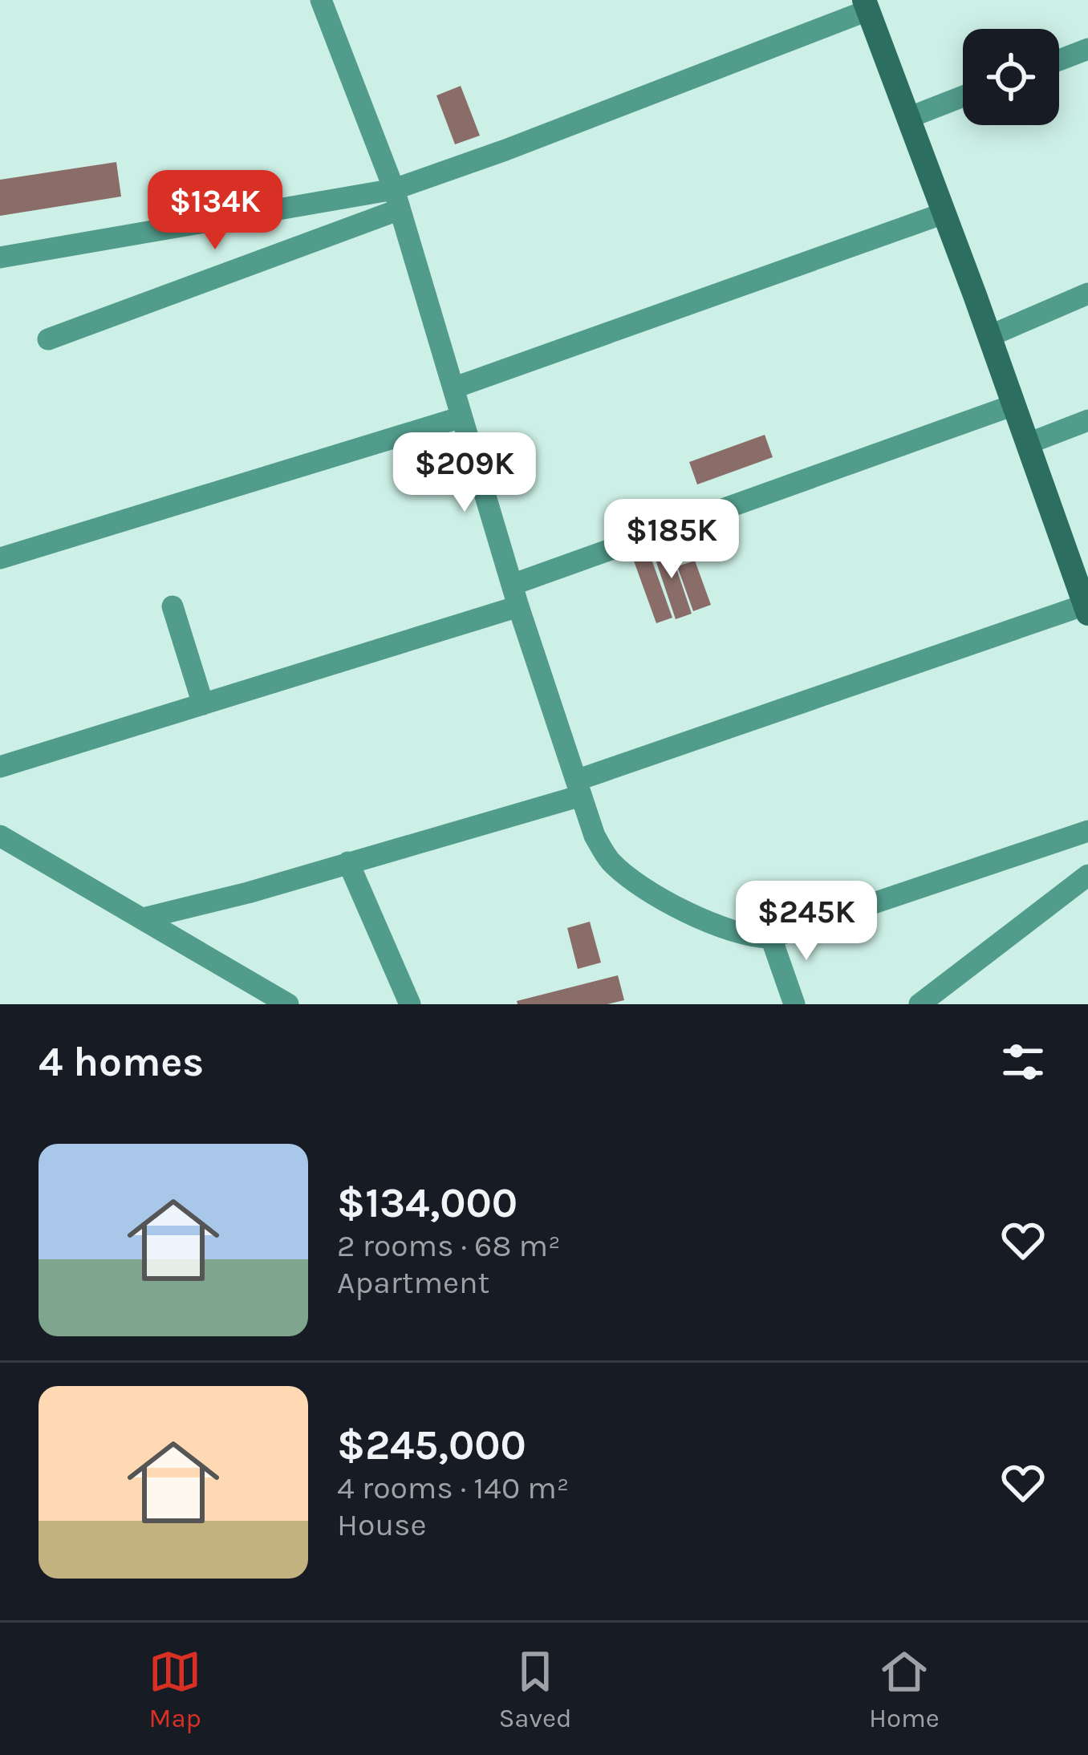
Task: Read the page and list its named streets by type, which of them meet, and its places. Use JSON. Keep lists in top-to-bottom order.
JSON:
{
  "page": {
    "price": [
      "$134K",
      "$209K",
      "$185K",
      "$245K"
    ],
    "heading": "4 homes",
    "list": [
      {
        "name": "$134,000",
        "note": "2 rooms · 68 m² · Apartment"
      },
      {
        "name": "$245,000",
        "note": "4 rooms · 140 m² · House"
      }
    ],
    "tabs": ["Map", "Saved", "Home"]
  }
}
